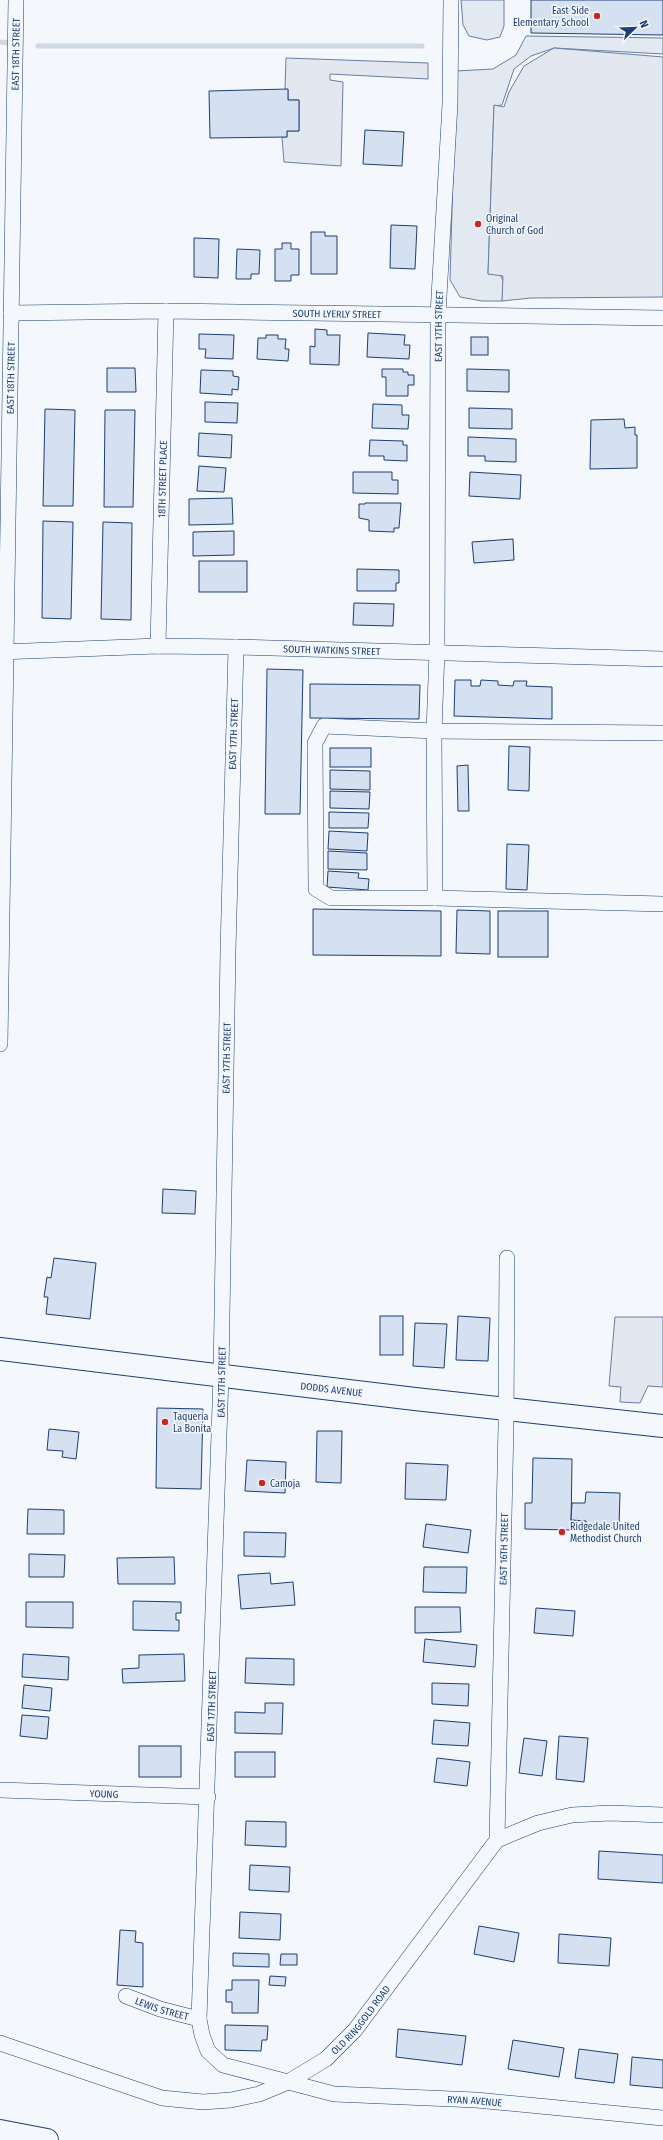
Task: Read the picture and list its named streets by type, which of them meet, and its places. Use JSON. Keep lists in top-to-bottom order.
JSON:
{
  "streets": {
    "main road": ["DODDS AVENUE"],
    "street": [
      "EAST 18TH STREET",
      "SOUTH LYERLY STREET",
      "EAST 17TH STREET",
      "18TH STREET PLACE",
      "SOUTH WATKINS STREET",
      "EAST 16TH STREET",
      "YOUNG",
      "LEWIS STREET",
      "OLD RINGGOLD ROAD",
      "RYAN AVENUE"
    ]
  },
  "crossings": [
    ["EAST 18TH STREET", "SOUTH LYERLY STREET"],
    ["EAST 18TH STREET", "SOUTH WATKINS STREET"],
    ["SOUTH LYERLY STREET", "EAST 17TH STREET"],
    ["SOUTH LYERLY STREET", "18TH STREET PLACE"],
    ["EAST 17TH STREET", "SOUTH WATKINS STREET"],
    ["EAST 17TH STREET", "DODDS AVENUE"],
    ["EAST 17TH STREET", "YOUNG"],
    ["EAST 17TH STREET", "LEWIS STREET"],
    ["EAST 17TH STREET", "OLD RINGGOLD ROAD"],
    ["EAST 17TH STREET", "RYAN AVENUE"],
    ["18TH STREET PLACE", "SOUTH WATKINS STREET"],
    ["DODDS AVENUE", "EAST 16TH STREET"],
    ["EAST 16TH STREET", "OLD RINGGOLD ROAD"],
    ["OLD RINGGOLD ROAD", "RYAN AVENUE"]
  ],
  "places": [
    "East Side Elementary School",
    "Original Church of God",
    "Taqueria La Bonita",
    "Camoja",
    "Ridgedale United Methodist Church"
  ],
  "north": "top right"
}
